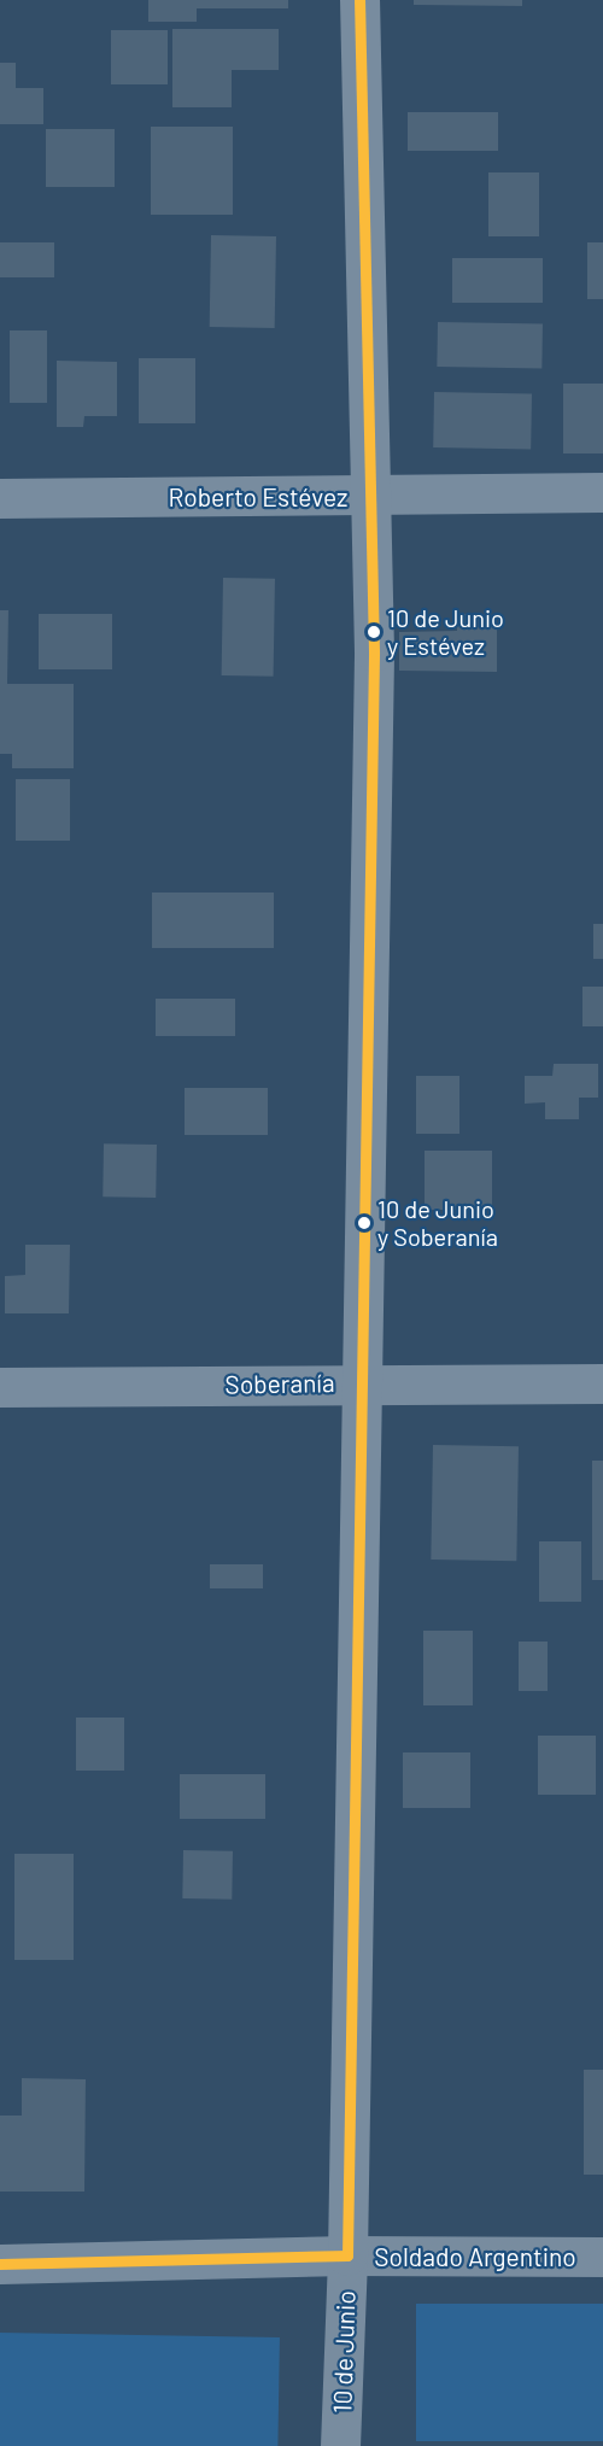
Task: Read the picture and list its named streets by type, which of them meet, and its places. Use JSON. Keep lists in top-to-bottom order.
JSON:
{
  "streets": {
    "street": [
      "Roberto Estévez",
      "Soberanía",
      "Soldado Argentino",
      "10 de Junio"
    ]
  },
  "crossings": [
    ["Roberto Estévez", "10 de Junio"],
    ["Soberanía", "10 de Junio"],
    ["Soldado Argentino", "10 de Junio"]
  ],
  "places": ["10 de Junio y Estévez", "10 de Junio y Soberanía"]
}
